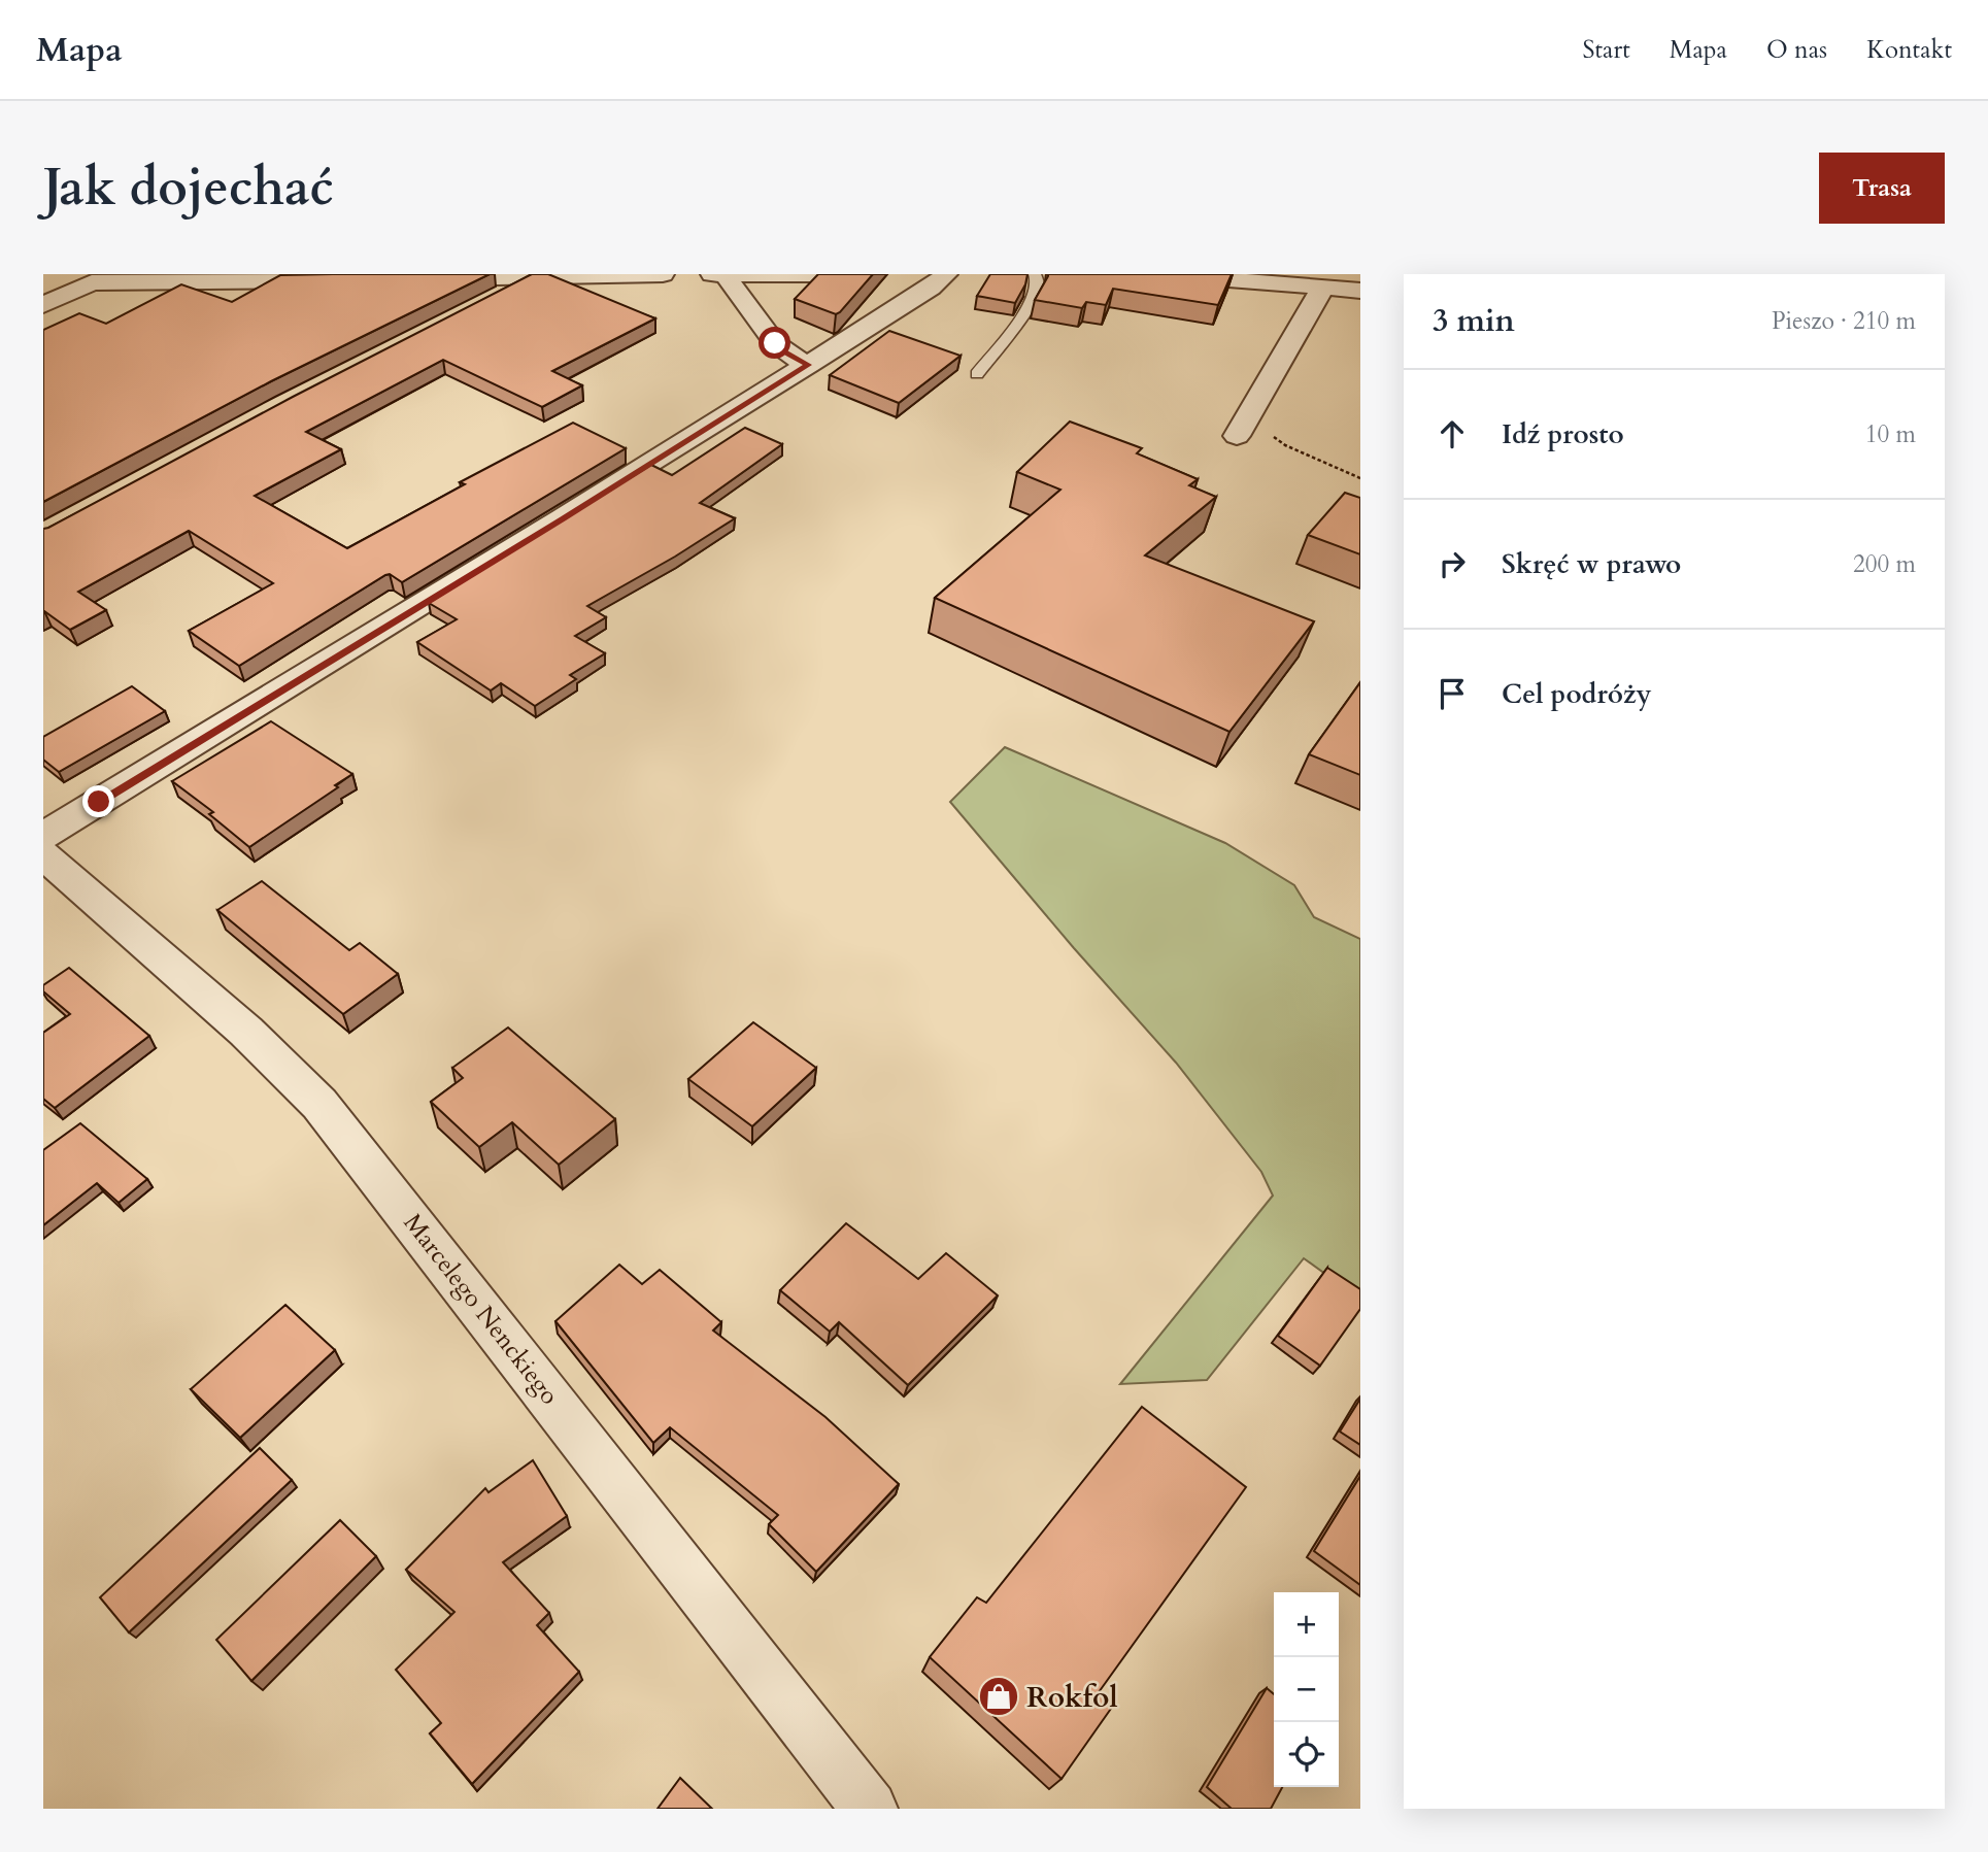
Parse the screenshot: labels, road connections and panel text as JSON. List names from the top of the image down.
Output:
{
  "streets": {
    "street": ["Marcelego Nenckiego"]
  },
  "places": {
    "shop": ["Rokfol"]
  },
  "page": {
    "header": "Mapa",
    "nav": [
      "Start",
      "Mapa",
      "O nas",
      "Kontakt"
    ],
    "buttons": "Trasa",
    "title": "Jak dojechać",
    "heading": ["3 min", "Pieszo · 210 m"],
    "list": [
      ["Idź prosto", "10 m"],
      ["Skręć w prawo", "200 m"],
      "Cel podróży"
    ],
    "map_buttons": ["+", "−"]
  }
}
